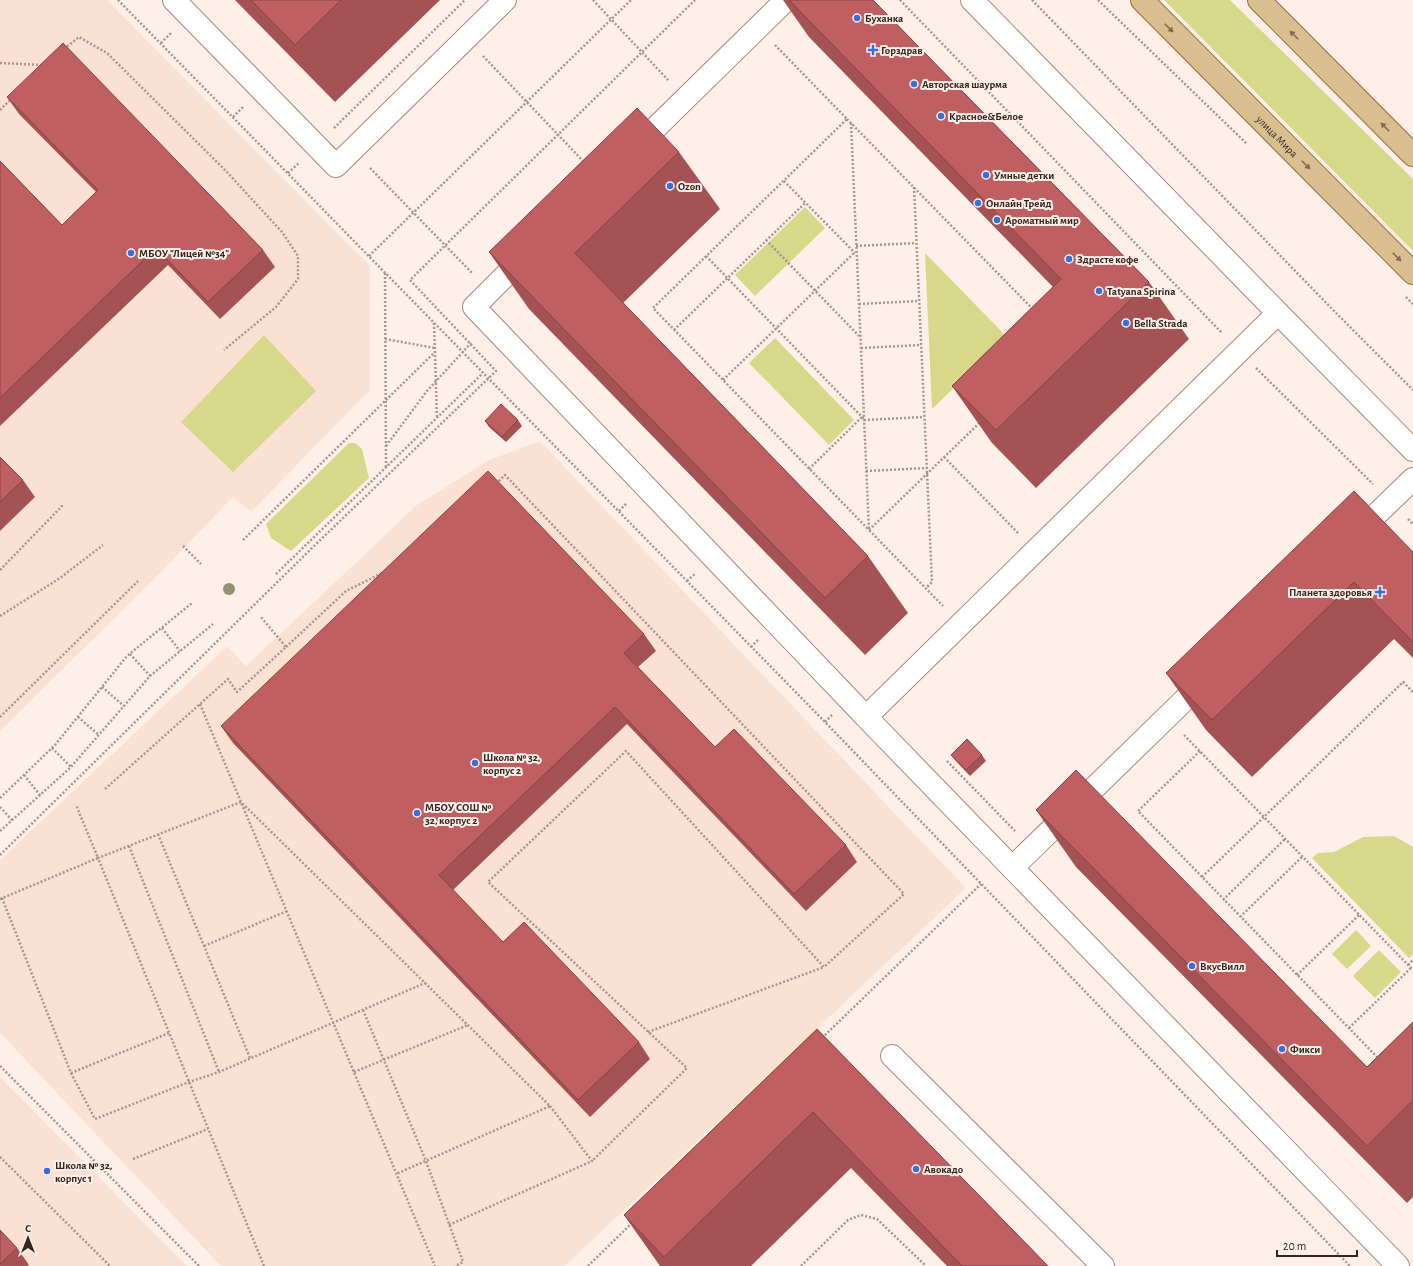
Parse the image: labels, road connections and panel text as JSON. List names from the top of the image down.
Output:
{
  "streets": {
    "main road": ["улица Мира"]
  },
  "places": {
    "other": [
      "Буханка",
      "Авторская шаурма",
      "Красное&Белое",
      "Умные детки",
      "Ozon",
      "Онлайн Трейд",
      "Ароматный мир",
      "МБОУ \"Лицей №34\"",
      "Здрасте кофе",
      "Tatyana Spirina",
      "Bella Strada",
      "Школа № 32, корпус 2",
      "МБОУ СОШ № 32, корпус 2",
      "ВкусВилл",
      "Фикси",
      "Авокадо",
      "Школа № 32, корпус 1"
    ],
    "health": ["Горздрав", "Планета здоровья"]
  },
  "scale_bar": "20 m",
  "north": "top"
}
